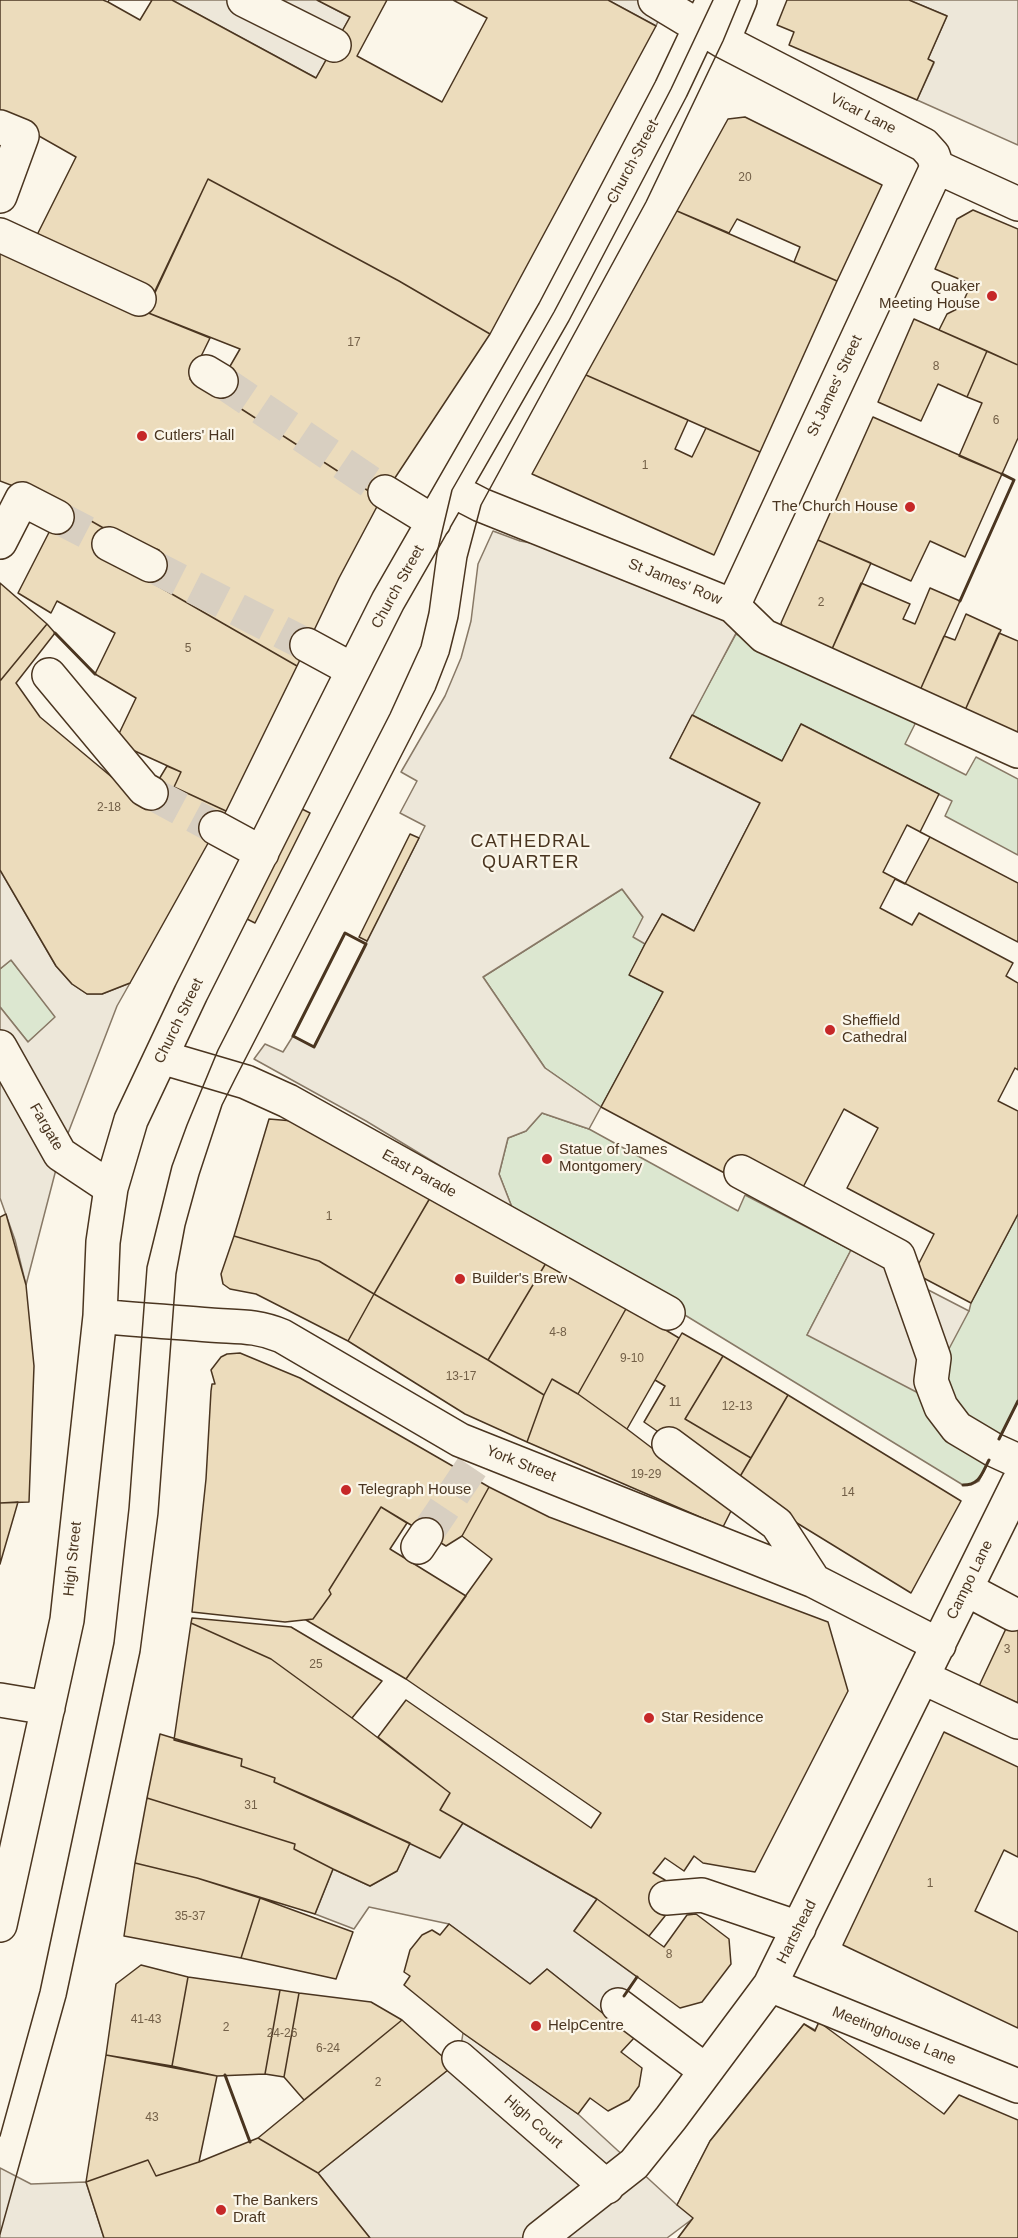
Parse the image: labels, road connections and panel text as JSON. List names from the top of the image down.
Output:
{
  "streets": {
    "street": [
      "Vicar Lane",
      "Church Street",
      "St James' Street",
      "St James' Row",
      "Fargate",
      "East Parade",
      "York Street",
      "High Street",
      "Campo Lane",
      "Hartshead",
      "Meetinghouse Lane",
      "High Court"
    ]
  },
  "crossings": [
    ["Vicar Lane", "Church Street"],
    ["Vicar Lane", "St James' Street"],
    ["Church Street", "St James' Row"],
    ["Church Street", "Fargate"],
    ["Church Street", "East Parade"],
    ["Church Street", "High Street"],
    ["St James' Street", "St James' Row"],
    ["Fargate", "High Street"],
    ["York Street", "High Street"],
    ["York Street", "Campo Lane"],
    ["Campo Lane", "Hartshead"],
    ["Hartshead", "Meetinghouse Lane"],
    ["Hartshead", "High Court"]
  ],
  "districts": ["CATHEDRAL QUARTER"],
  "places": [
    "Quaker Meeting House",
    "Cutlers' Hall",
    "The Church House",
    "Sheffield Cathedral",
    "Statue of James Montgomery",
    "Builder's Brew",
    "Telegraph House",
    "Star Residence",
    "HelpCentre",
    "The Bankers Draft"
  ],
  "house_numbers": [
    "20",
    "17",
    "8",
    "6",
    "1",
    "2",
    "5",
    "2-18",
    "1",
    "4-8",
    "9-10",
    "13-17",
    "11",
    "12-13",
    "19-29",
    "14",
    "3",
    "25",
    "31",
    "1",
    "35-37",
    "8",
    "41-43",
    "2",
    "24-26",
    "6-24",
    "2",
    "43"
  ]
}
